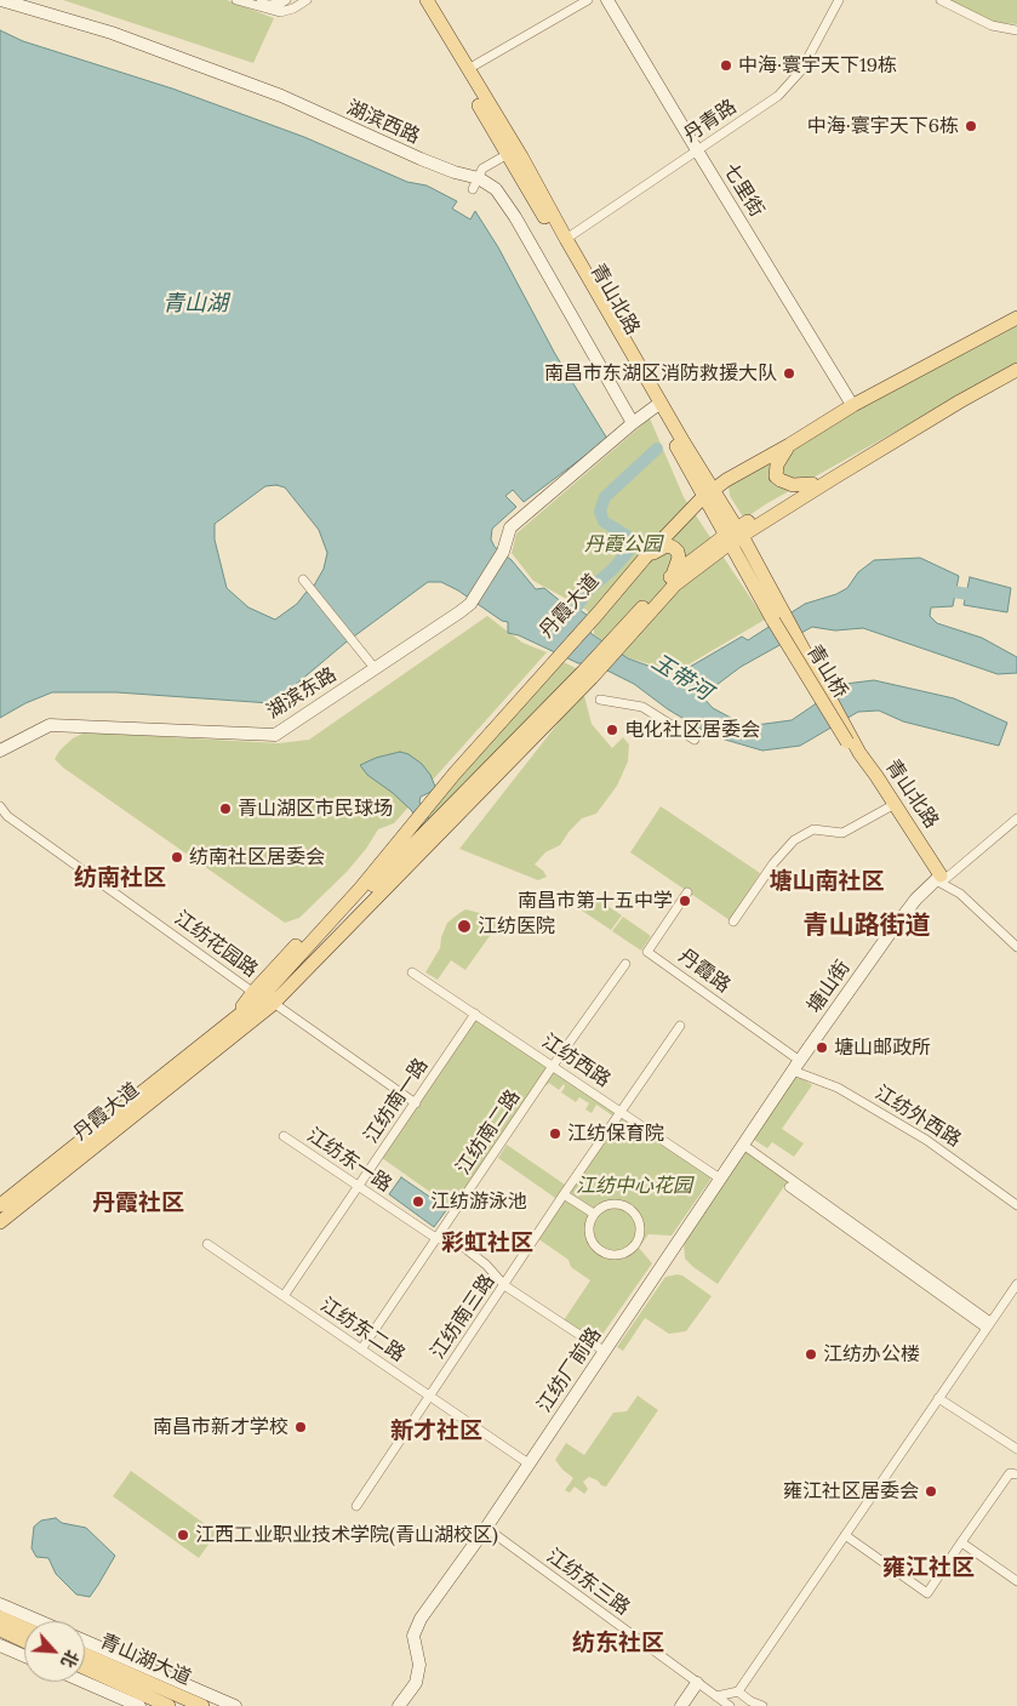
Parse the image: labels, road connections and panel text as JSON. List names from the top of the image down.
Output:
{
  "streets": {
    "main road": [
      "青山北路",
      "丹霞大道",
      "青山桥",
      "青山湖大道"
    ],
    "street": [
      "丹青路",
      "湖滨西路",
      "七里街",
      "湖滨东路",
      "江纺花园路",
      "丹霞路",
      "塘山街",
      "江纺西路",
      "江纺南一路",
      "江纺外西路",
      "江纺南二路",
      "江纺东一路",
      "江纺南三路",
      "江纺东二路",
      "江纺厂前路",
      "江纺东三路"
    ]
  },
  "crossings": [
    ["丹青路", "七里街"],
    ["丹青路", "青山北路"],
    ["湖滨西路", "湖滨东路"],
    ["七里街", "丹霞大道"],
    ["青山北路", "丹霞大道"],
    ["青山北路", "青山桥"],
    ["青山北路", "塘山街"],
    ["丹霞大道", "江纺花园路"],
    ["江纺花园路", "江纺南一路"],
    ["丹霞路", "塘山街"],
    ["丹霞路", "江纺外西路"],
    ["丹霞路", "江纺厂前路"],
    ["塘山街", "江纺外西路"],
    ["塘山街", "江纺厂前路"],
    ["江纺西路", "江纺南一路"],
    ["江纺西路", "江纺南二路"],
    ["江纺西路", "江纺南三路"],
    ["江纺西路", "江纺厂前路"],
    ["江纺南一路", "江纺东一路"],
    ["江纺南一路", "江纺东二路"],
    ["江纺外西路", "江纺厂前路"],
    ["江纺南二路", "江纺东一路"],
    ["江纺南二路", "江纺东二路"],
    ["江纺东一路", "江纺南三路"],
    ["江纺东一路", "江纺厂前路"],
    ["江纺南三路", "江纺东二路"],
    ["江纺东二路", "江纺厂前路"],
    ["江纺厂前路", "江纺东三路"]
  ],
  "districts": [
    "纺南社区",
    "塘山南社区",
    "青山路街道",
    "丹霞社区",
    "彩虹社区",
    "新才社区",
    "雍江社区",
    "纺东社区"
  ],
  "water": ["青山湖", "玉带河"],
  "parks": ["丹霞公园", "江纺中心花园"],
  "places": [
    "中海·寰宇天下19栋",
    "中海·寰宇天下6栋",
    "南昌市东湖区消防救援大队",
    "电化社区居委会",
    "青山湖区市民球场",
    "纺南社区居委会",
    "南昌市第十五中学",
    "江纺医院",
    "塘山邮政所",
    "江纺保育院",
    "江纺游泳池",
    "江纺办公楼",
    "南昌市新才学校",
    "雍江社区居委会",
    "江西工业职业技术学院(青山湖校区)"
  ],
  "north": "bottom right"
}
